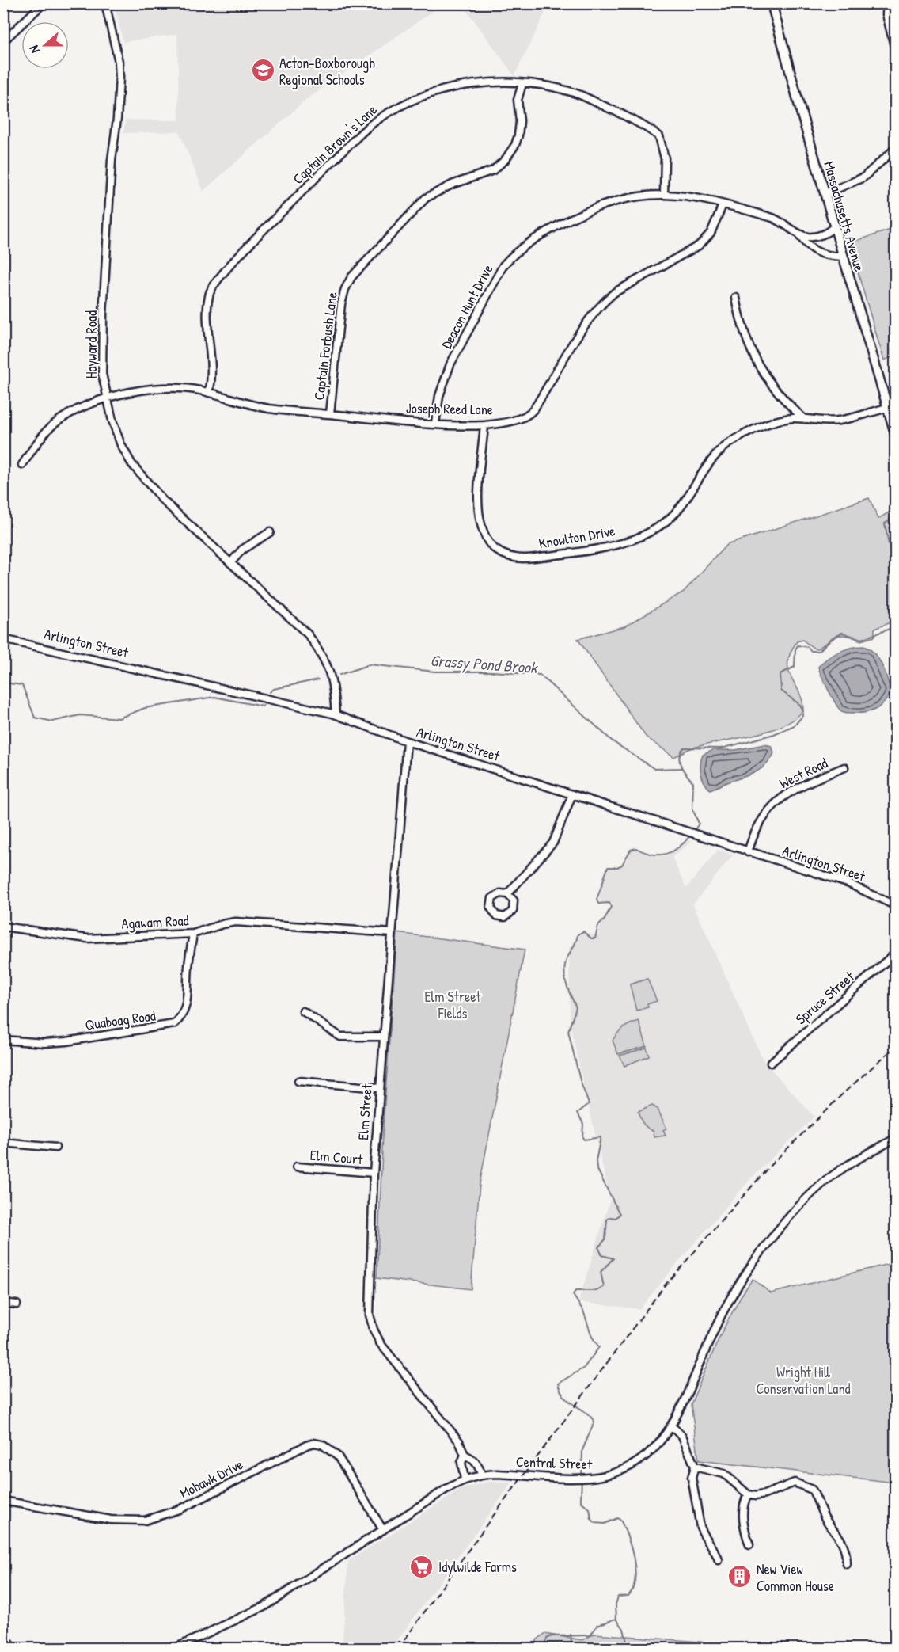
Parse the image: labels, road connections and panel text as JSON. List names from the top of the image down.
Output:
{
  "streets": {
    "main road": ["Massachusetts Avenue"],
    "street": [
      "Captain Brown's Lane",
      "Deacon Hunt Drive",
      "Hayward Road",
      "Captain Forbush Lane",
      "Joseph Reed Lane",
      "Knowlton Drive",
      "Arlington Street",
      "West Road",
      "Agawam Road",
      "Spruce Street",
      "Quaboag Road",
      "Elm Street",
      "Elm Court",
      "Central Street",
      "Mohawk Drive"
    ]
  },
  "crossings": [
    ["Captain Brown's Lane", "Deacon Hunt Drive"],
    ["Captain Brown's Lane", "Captain Forbush Lane"],
    ["Captain Brown's Lane", "Joseph Reed Lane"],
    ["Massachusetts Avenue", "Deacon Hunt Drive"],
    ["Massachusetts Avenue", "Knowlton Drive"],
    ["Deacon Hunt Drive", "Joseph Reed Lane"],
    ["Hayward Road", "Joseph Reed Lane"],
    ["Hayward Road", "Arlington Street"],
    ["Captain Forbush Lane", "Joseph Reed Lane"],
    ["Joseph Reed Lane", "Knowlton Drive"],
    ["Arlington Street", "West Road"],
    ["Arlington Street", "Elm Street"],
    ["Agawam Road", "Quaboag Road"],
    ["Agawam Road", "Elm Street"],
    ["Elm Street", "Elm Court"],
    ["Elm Street", "Central Street"],
    ["Central Street", "Mohawk Drive"]
  ],
  "water": ["Grassy Pond Brook"],
  "parks": ["Elm Street Fields", "Wright Hill Conservation Land"],
  "places": {
    "school or university": ["Acton-Boxborough Regional Schools"],
    "supermarket": ["Idylwilde Farms"],
    "building": ["New View Common House"]
  },
  "north": "left"
}
